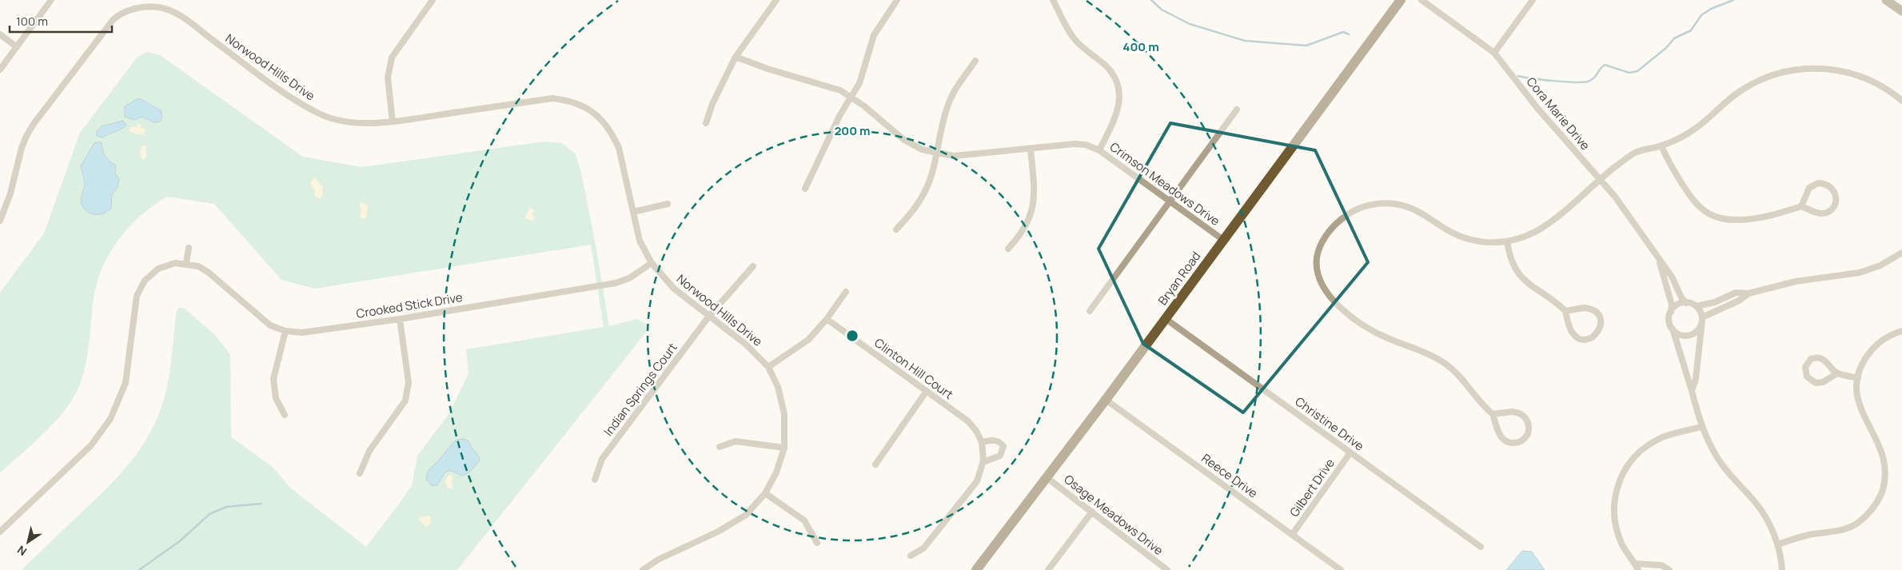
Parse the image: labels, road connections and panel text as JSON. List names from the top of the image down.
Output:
{
  "streets": {
    "main road": ["Bryan Road"],
    "street": [
      "Norwood Hills Drive",
      "Cora Marie Drive",
      "Crimson Meadows Drive",
      "Crooked Stick Drive",
      "Clinton Hill Court",
      "Indian Springs Court",
      "Christine Drive",
      "Reece Drive",
      "Gilbert Drive",
      "Osage Meadows Drive"
    ]
  },
  "crossings": [
    ["Norwood Hills Drive", "Crooked Stick Drive"],
    ["Norwood Hills Drive", "Indian Springs Court"],
    ["Crimson Meadows Drive", "Bryan Road"],
    ["Bryan Road", "Christine Drive"],
    ["Bryan Road", "Reece Drive"],
    ["Bryan Road", "Osage Meadows Drive"],
    ["Christine Drive", "Gilbert Drive"],
    ["Reece Drive", "Gilbert Drive"]
  ],
  "scale_bar": "100 m",
  "north": "bottom left",
  "rings": ["400 m", "200 m"]
}
